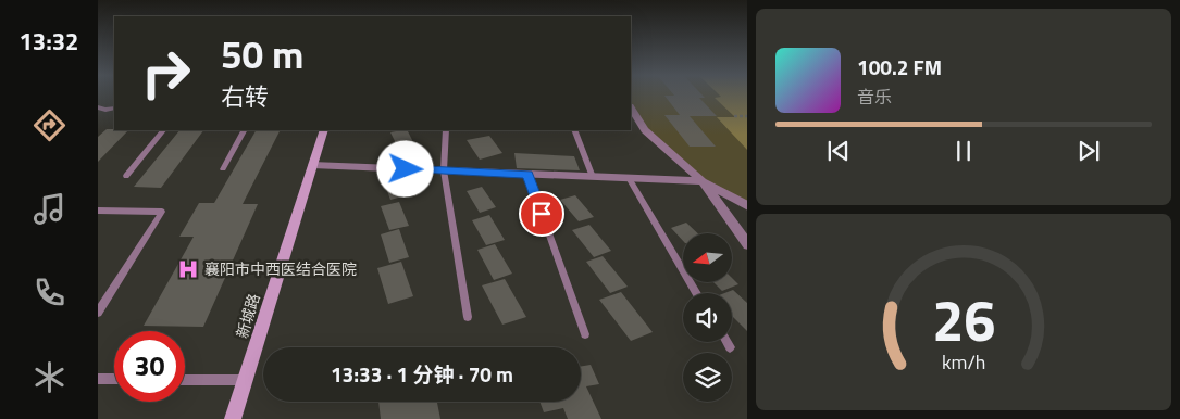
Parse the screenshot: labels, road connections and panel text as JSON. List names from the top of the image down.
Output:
{
  "streets": {
    "street": ["新城路"]
  },
  "places": {
    "hospital": ["襄阳市中西医结合医院"]
  },
  "north": "left",
  "page": {
    "tabs": "13:32",
    "turn": ["50 m", "右转"],
    "song": ["100.2 FM", "音乐"],
    "limit": "30",
    "trip": "13:33 · 1 分钟 · 70 m",
    "gauge": ["26", "km/h"]
  }
}
